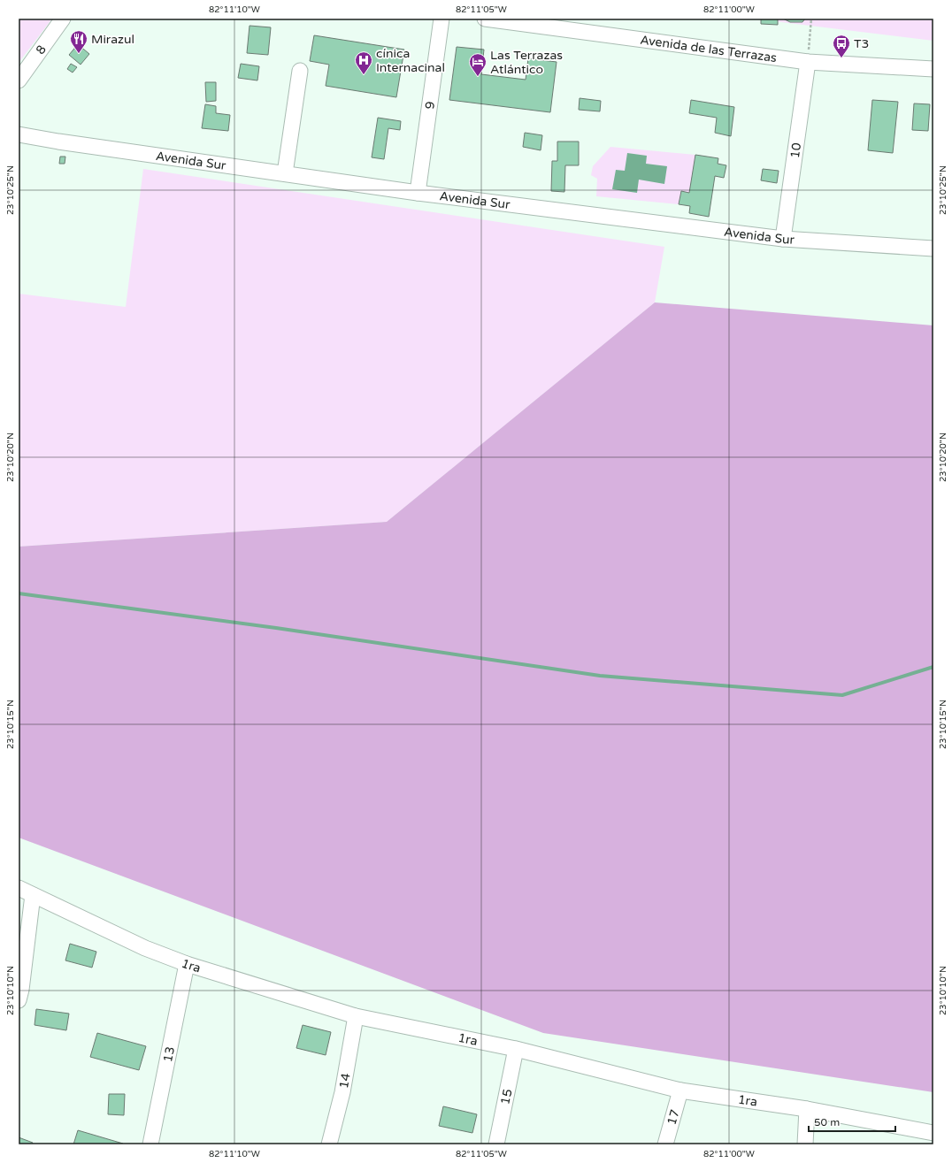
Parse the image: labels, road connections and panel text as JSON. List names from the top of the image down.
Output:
{
  "streets": {
    "street": [
      "Avenida de las Terrazas",
      "8",
      "9",
      "10",
      "Avenida Sur",
      "1ra",
      "13",
      "14",
      "15",
      "17"
    ]
  },
  "crossings": [
    ["Avenida de las Terrazas", "10"],
    ["9", "Avenida Sur"],
    ["10", "Avenida Sur"],
    ["1ra", "13"],
    ["1ra", "14"],
    ["1ra", "15"],
    ["1ra", "17"]
  ],
  "places": {
    "restaurant": ["Mirazul"],
    "bus stop": ["T3"],
    "hospital": ["cínica Internacinal"],
    "hotel": ["Las Terrazas Atlántico"]
  },
  "scale_bar": "50 m",
  "coordinates": [
    "82°11'10\"W",
    "82°11'05\"W",
    "82°11'00\"W",
    "23°10'25\"N",
    "23°10'20\"N",
    "23°10'15\"N",
    "23°10'10\"N"
  ]
}
